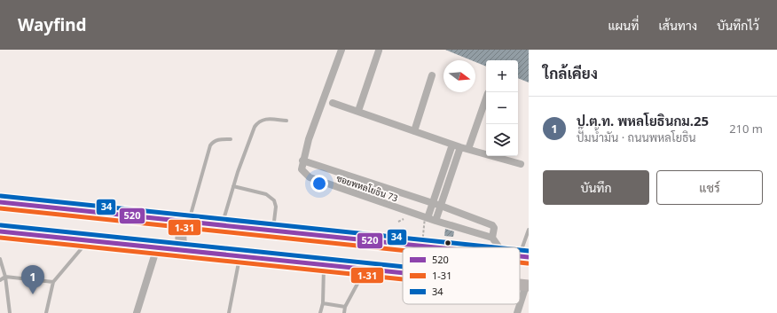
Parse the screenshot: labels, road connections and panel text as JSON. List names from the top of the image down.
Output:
{
  "streets": {
    "street": ["ซอยพหลโยธิน 73"]
  },
  "lines": ["transit line 34", "transit line 520", "transit line 1-31"],
  "legend": ["520", "1-31", "34"],
  "north": "right",
  "page": {
    "header": "Wayfind",
    "nav": ["แผนที่", "เส้นทาง", "บันทึกไว้"],
    "heading": "ใกล้เคียง",
    "map_buttons": ["+", "−"],
    "list": [
      {
        "mark": "1",
        "name": "ป.ต.ท. พหลโยธินกม.25",
        "note": "ปั๊มน้ำมัน · ถนนพหลโยธิน",
        "value": "210 m"
      }
    ],
    "buttons": ["บันทึก", "แชร์"],
    "pins": "1"
  }
}
